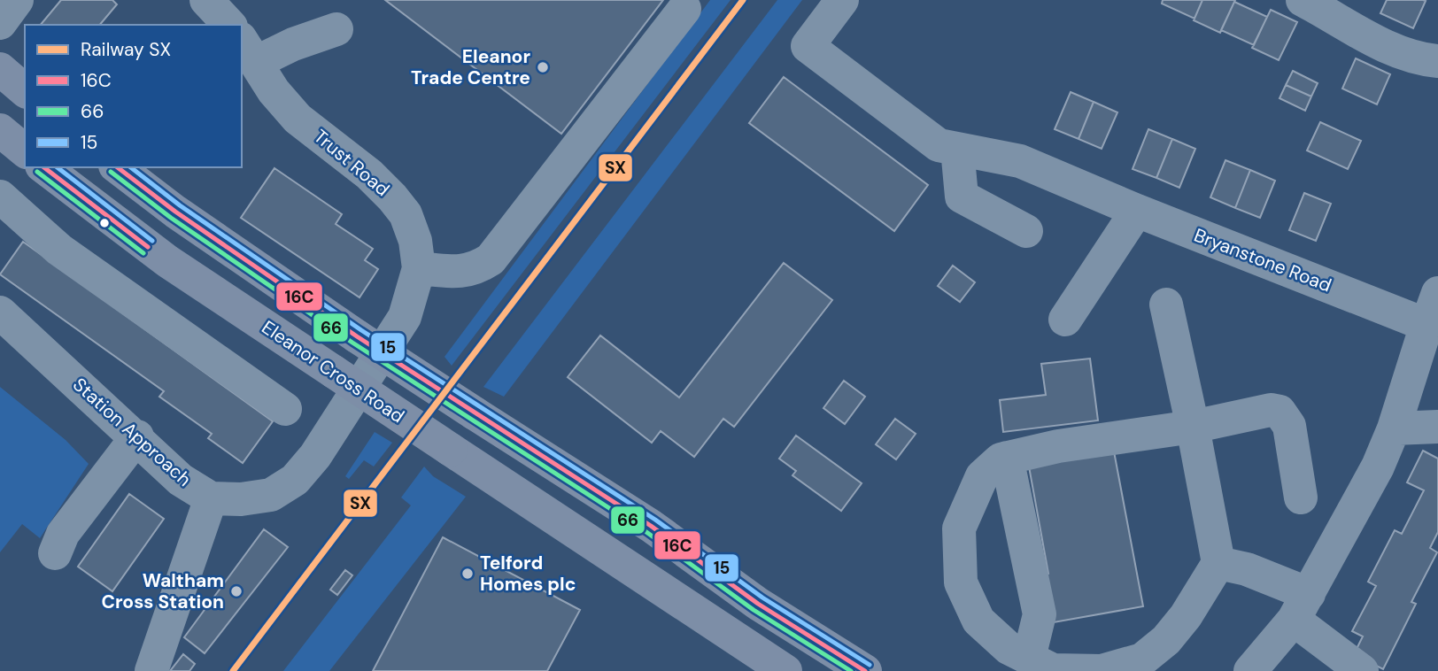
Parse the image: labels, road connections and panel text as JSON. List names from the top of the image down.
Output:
{
  "streets": {
    "main road": ["Eleanor Cross Road"],
    "street": ["Trust Road", "Bryanstone Road", "Station Approach"]
  },
  "crossings": [
    ["Trust Road", "Station Approach"]
  ],
  "places": ["Eleanor Trade Centre", "Telford Homes plc", "Waltham Cross Station"],
  "lines": [
    "rail line SX",
    "transit line 16C",
    "transit line 15",
    "transit line 66"
  ],
  "legend": [
    "Railway SX",
    "16C",
    "66",
    "15"
  ]
}
